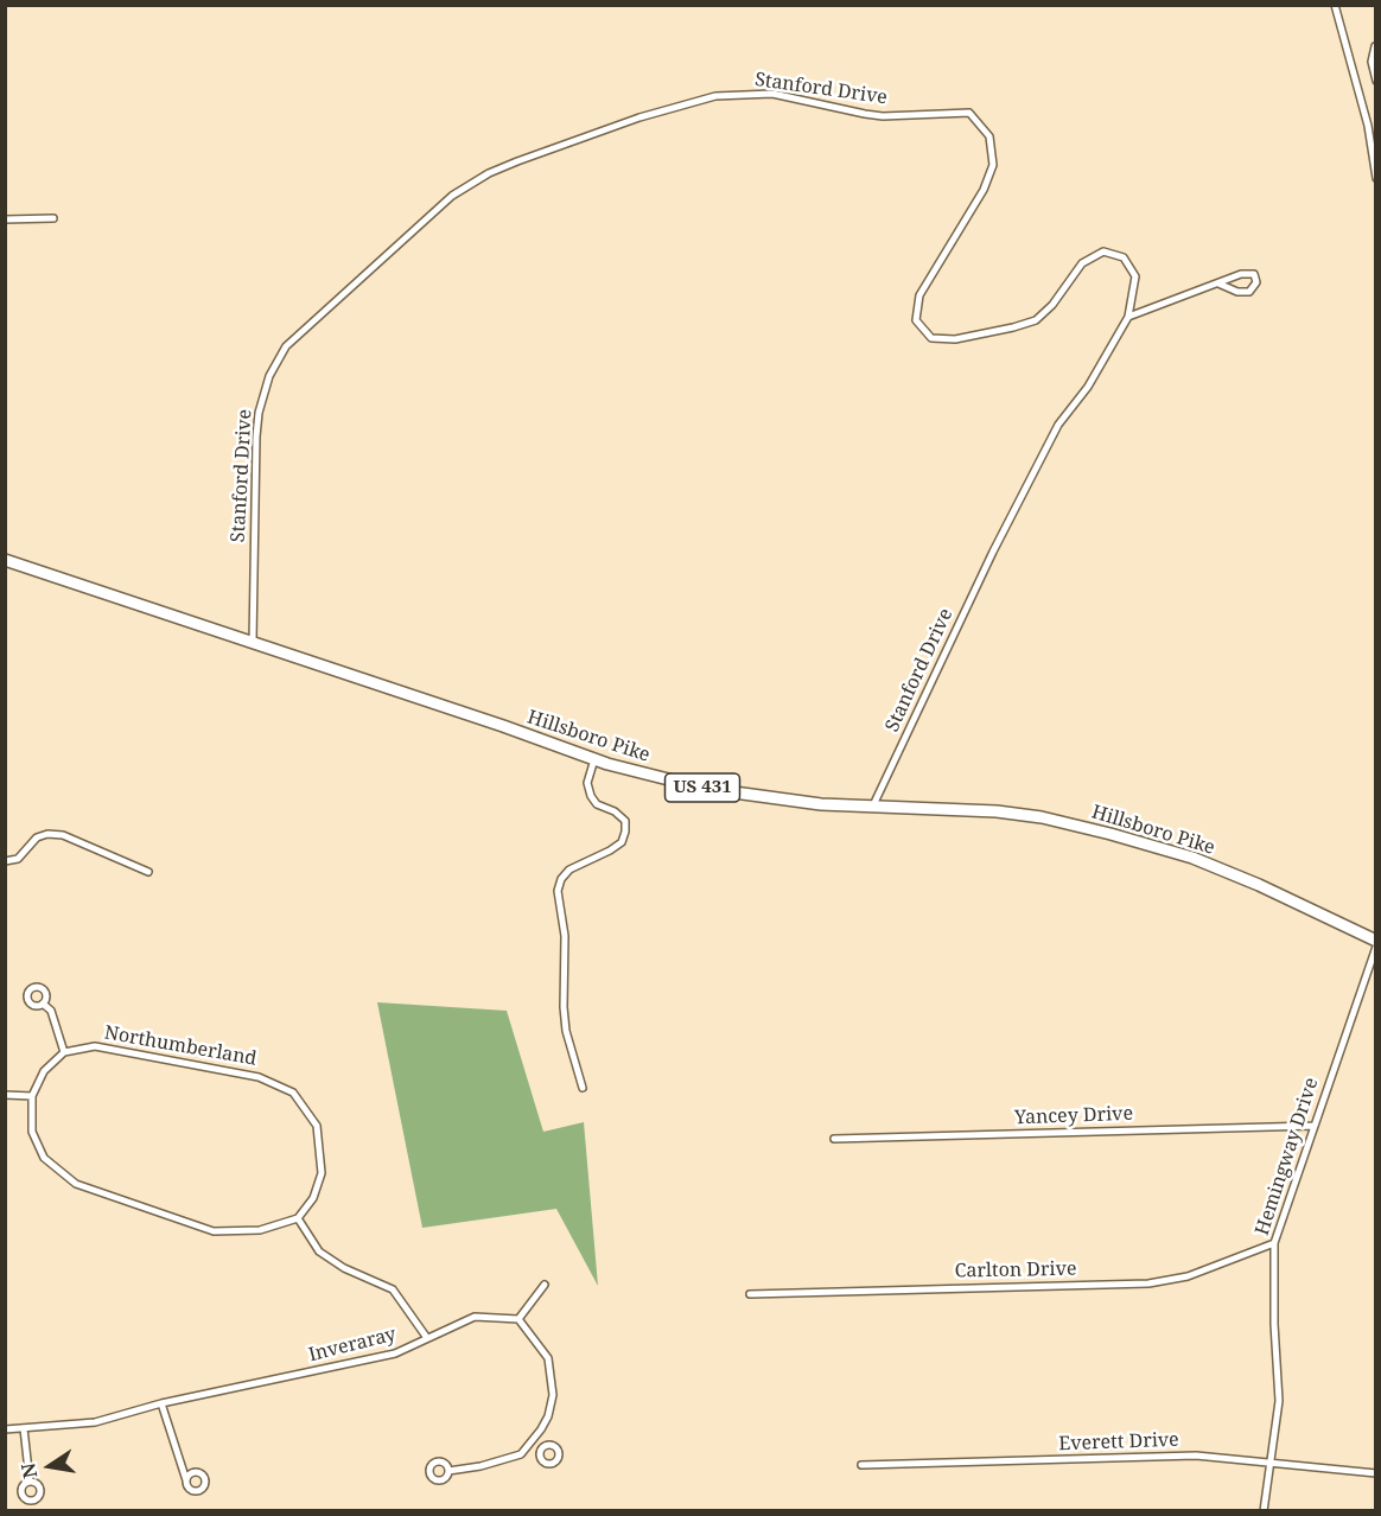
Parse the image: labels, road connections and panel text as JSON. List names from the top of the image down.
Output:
{
  "streets": {
    "main road": ["Hillsboro Pike", "US 431"],
    "street": [
      "Stanford Drive",
      "Northumberland",
      "Yancey Drive",
      "Hemingway Drive",
      "Carlton Drive",
      "Inveraray",
      "Everett Drive"
    ]
  },
  "crossings": [
    ["Stanford Drive", "Hillsboro Pike"],
    ["Yancey Drive", "Hemingway Drive"],
    ["Hemingway Drive", "Carlton Drive"],
    ["Hemingway Drive", "Everett Drive"]
  ],
  "north": "left"
}
